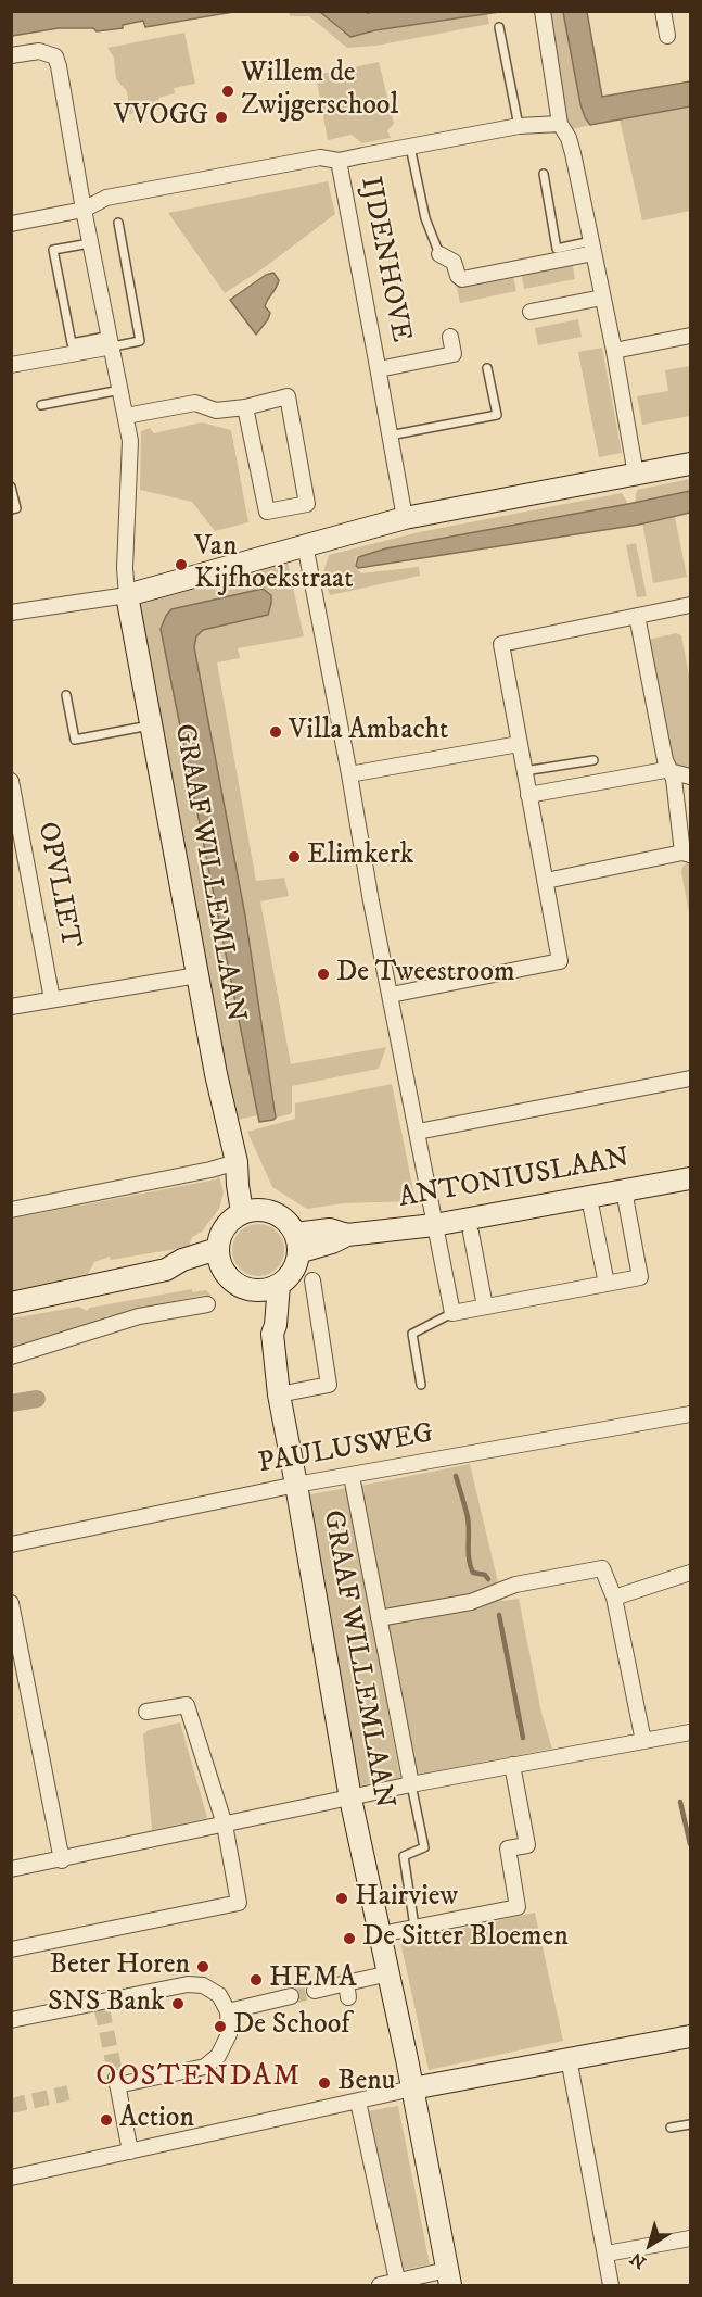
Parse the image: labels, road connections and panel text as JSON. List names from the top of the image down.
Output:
{
  "streets": {
    "street": [
      "IJDENHOVE",
      "GRAAF WILLEMLAAN",
      "OPVLIET",
      "ANTONIUSLAAN",
      "PAULUSWEG"
    ]
  },
  "crossings": [
    ["GRAAF WILLEMLAAN", "ANTONIUSLAAN"],
    ["GRAAF WILLEMLAAN", "PAULUSWEG"]
  ],
  "districts": ["OOSTENDAM"],
  "places": [
    "Willem de Zwijgerschool",
    "VVOGG",
    "Van Kijfhoekstraat",
    "Villa Ambacht",
    "Elimkerk",
    "De Tweestroom",
    "Hairview",
    "De Sitter Bloemen",
    "Beter Horen",
    "HEMA",
    "SNS Bank",
    "De Schoof",
    "Benu",
    "Action"
  ],
  "north": "bottom left"
}
